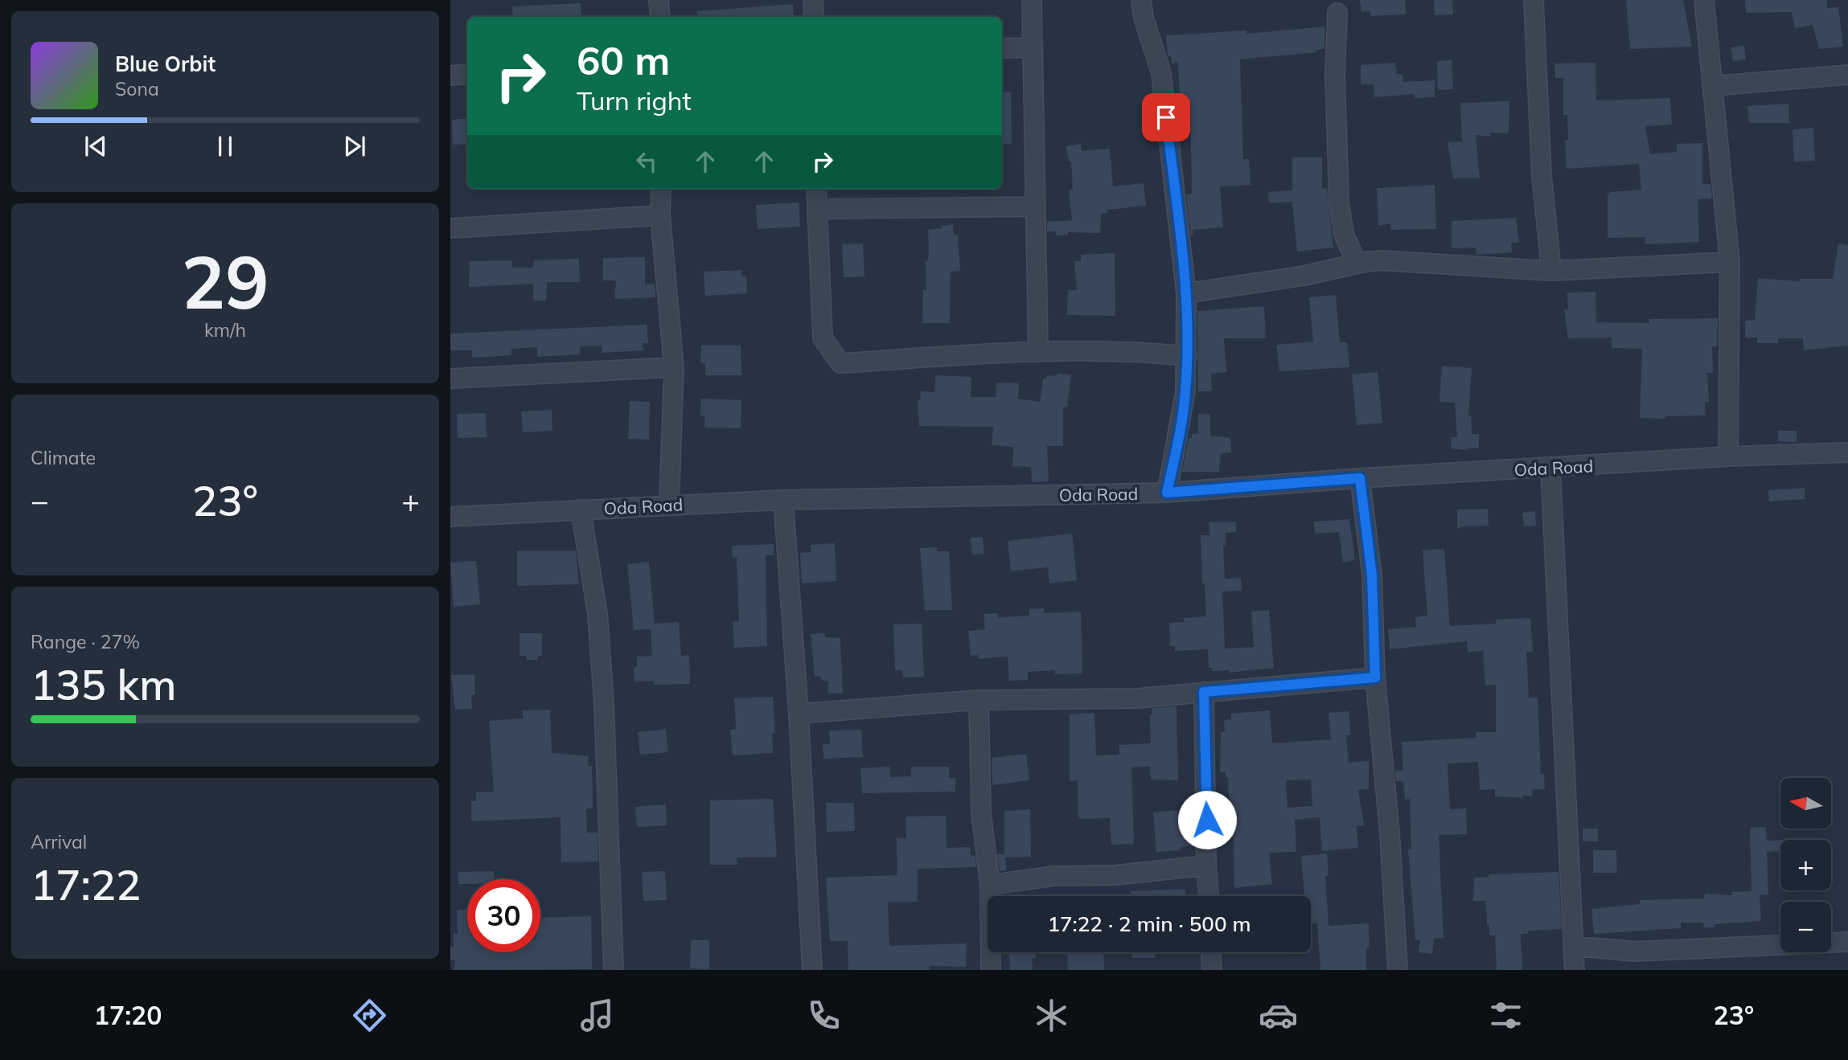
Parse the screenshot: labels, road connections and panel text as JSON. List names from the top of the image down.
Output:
{
  "streets": {
    "street": ["Oda Road"]
  },
  "north": "left",
  "page": {
    "turn": ["60 m", "Turn right"],
    "song": ["Blue Orbit", "Sona"],
    "tile": [
      ["29", "km/h"],
      "Climate",
      ["Range · 27%", "135 km"],
      ["Arrival", "17:22"]
    ],
    "heat": ["−", "23°", "+"],
    "map_buttons": ["+", "−"],
    "limit": "30",
    "trip": "17:22 · 2 min · 500 m",
    "tabs": ["17:20", "23°"]
  }
}
